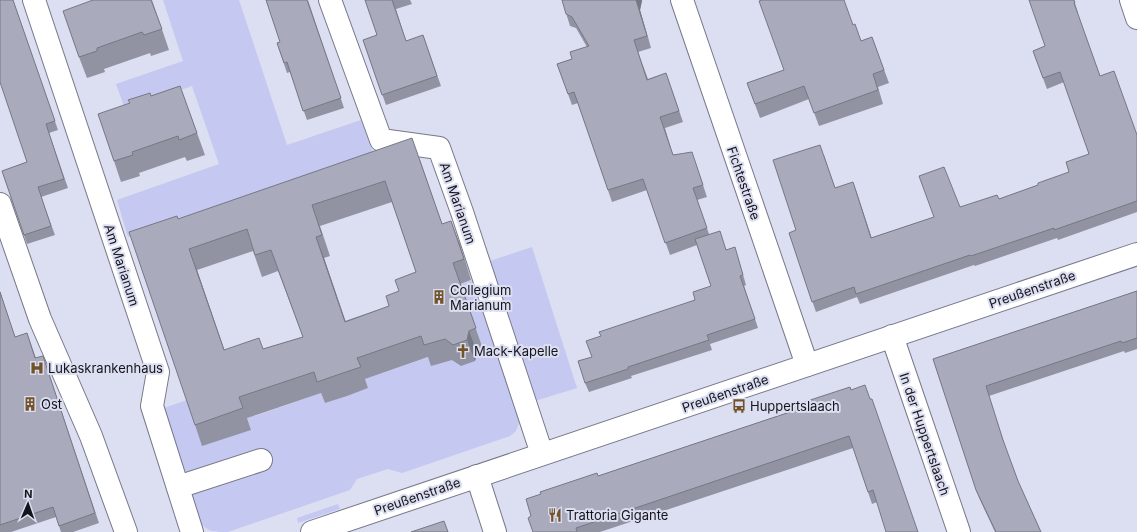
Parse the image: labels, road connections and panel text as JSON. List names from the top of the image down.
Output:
{
  "streets": {
    "street": [
      "Fichtestraße",
      "Am Marianum",
      "Preußenstraße",
      "In der Huppertslaach"
    ]
  },
  "crossings": [
    ["Fichtestraße", "Preußenstraße"],
    ["Am Marianum", "Preußenstraße"],
    ["Preußenstraße", "In der Huppertslaach"]
  ],
  "places": {
    "building": ["Collegium Marianum", "Ost"],
    "church": ["Mack-Kapelle"],
    "hospital": ["Lukaskrankenhaus"],
    "bus stop": ["Huppertslaach"],
    "restaurant": ["Trattoria Gigante"]
  },
  "north": "top"
}
